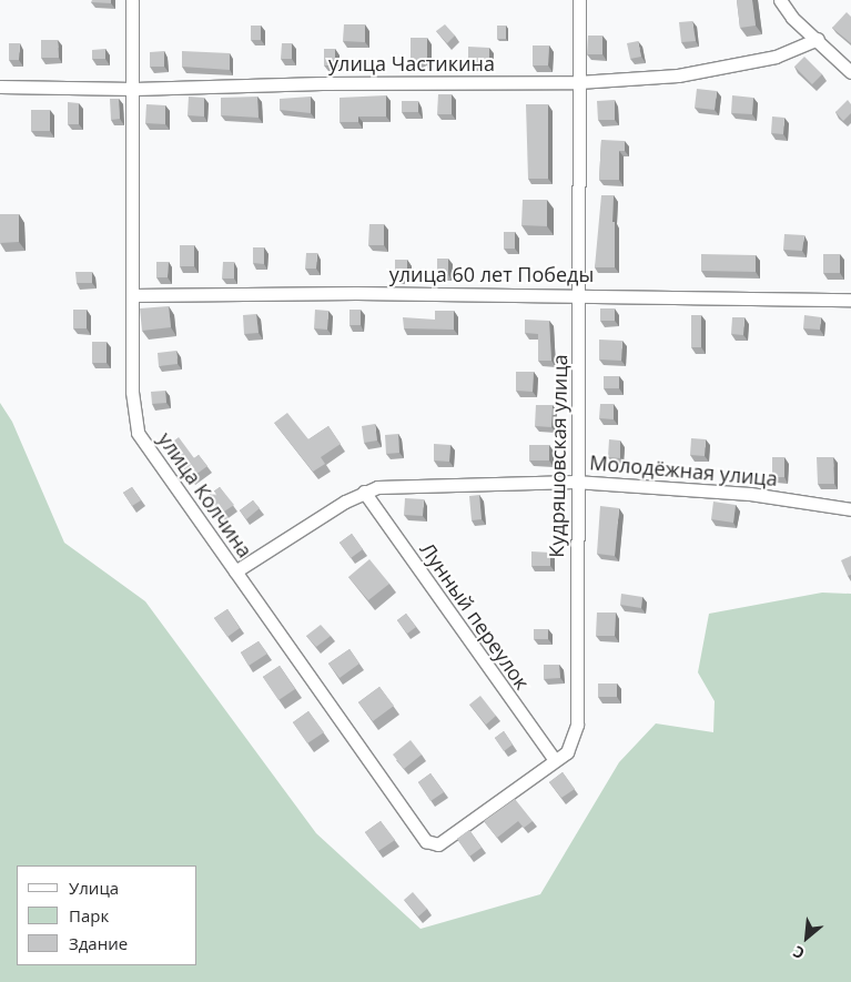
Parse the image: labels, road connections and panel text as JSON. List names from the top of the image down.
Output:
{
  "streets": {
    "street": [
      "улица Частикина",
      "улица 60 лет Победы",
      "Кудряшовская улица",
      "Молодёжная улица",
      "улица Колчина",
      "Лунный переулок"
    ]
  },
  "crossings": [
    ["улица Частикина", "Кудряшовская улица"],
    ["улица Частикина", "улица Колчина"],
    ["улица 60 лет Победы", "Кудряшовская улица"],
    ["улица 60 лет Победы", "улица Колчина"],
    ["Кудряшовская улица", "Молодёжная улица"],
    ["Кудряшовская улица", "улица Колчина"],
    ["Кудряшовская улица", "Лунный переулок"],
    ["Молодёжная улица", "улица Колчина"],
    ["Молодёжная улица", "Лунный переулок"]
  ],
  "legend": ["Улица", "Парк", "Здание"],
  "north": "bottom left"
}
